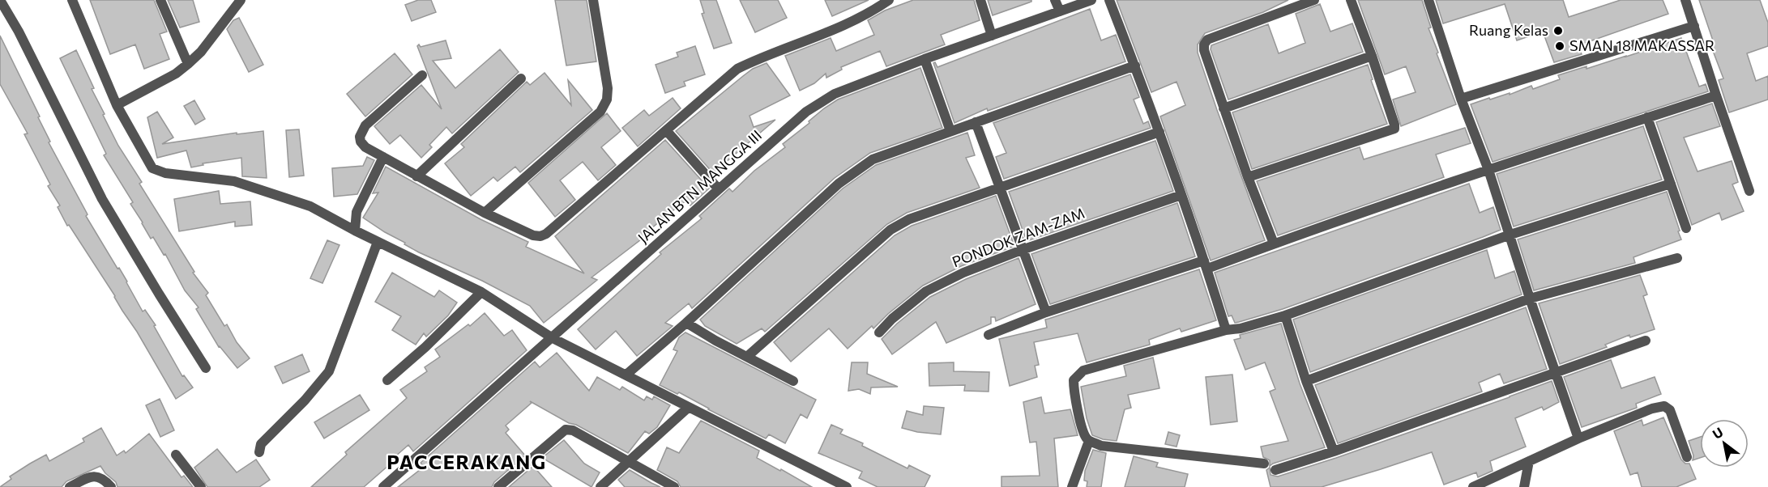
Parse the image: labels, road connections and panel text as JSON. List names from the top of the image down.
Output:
{
  "streets": {
    "street": ["JALAN BTN MANGGA III", "PONDOK ZAM-ZAM"]
  },
  "districts": ["PACCERAKANG"],
  "places": ["Ruang Kelas", "SMAN 18 MAKASSAR"],
  "north": "top left"
}
